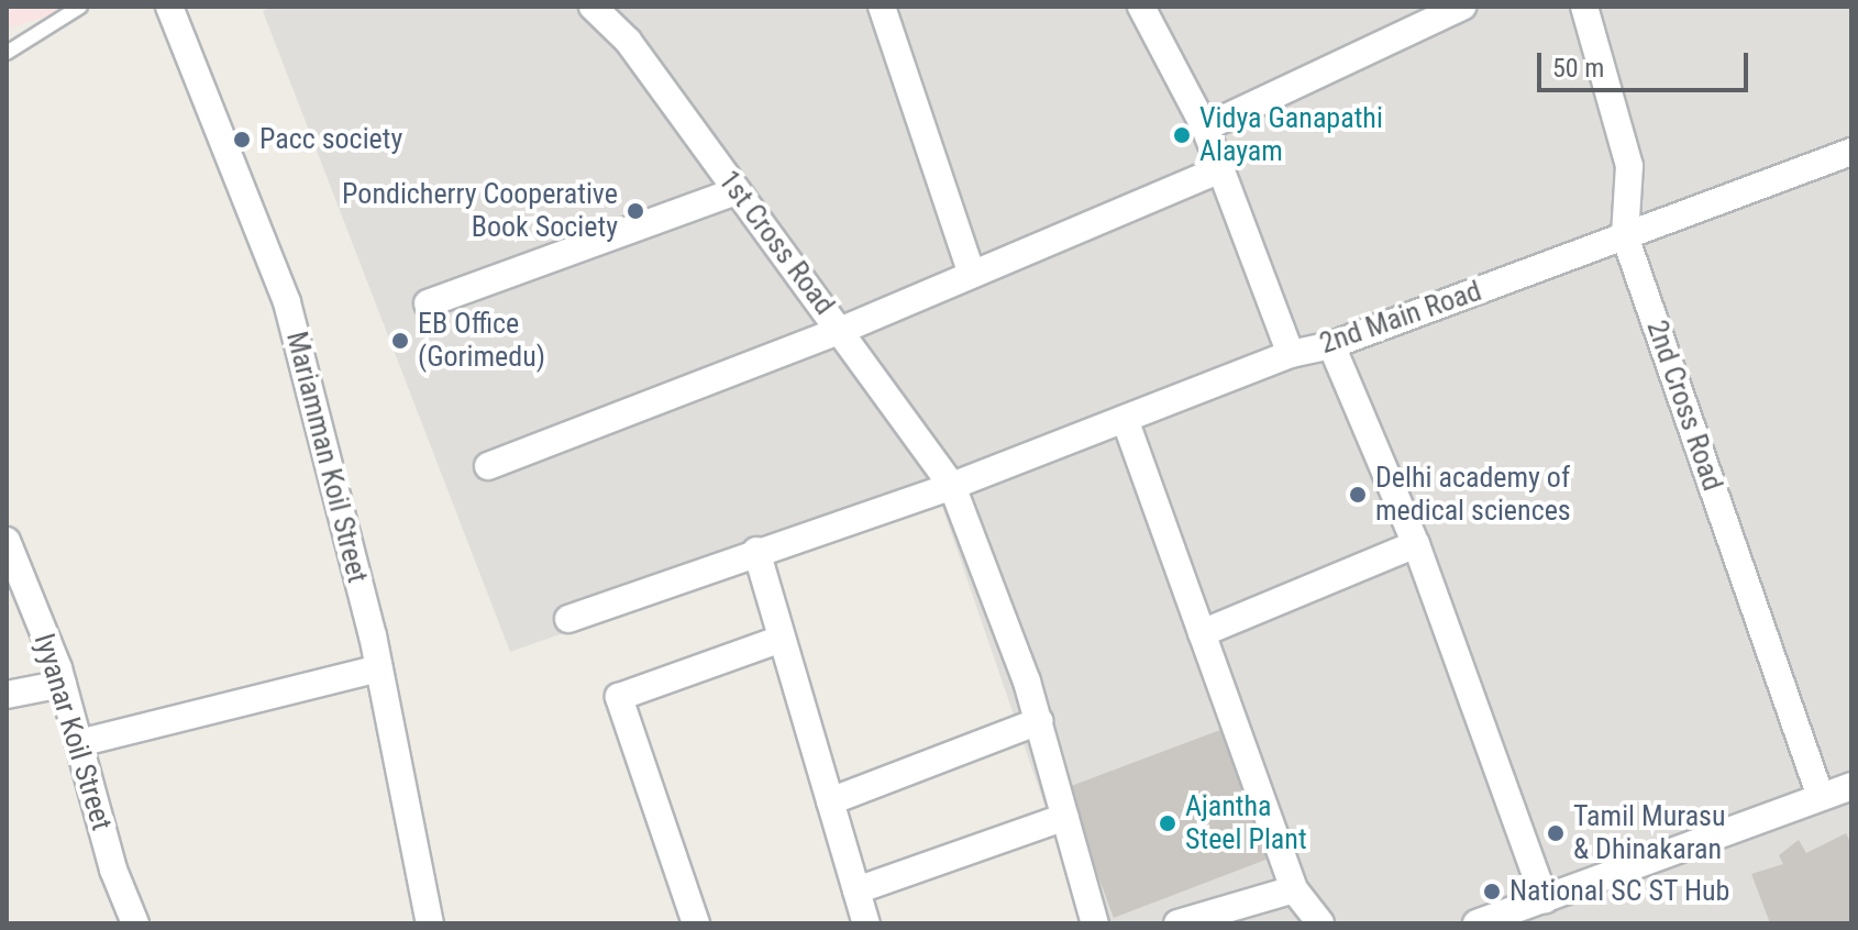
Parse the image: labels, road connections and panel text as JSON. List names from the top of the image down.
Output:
{
  "streets": {
    "street": [
      "1st Cross Road",
      "2nd Main Road",
      "2nd Cross Road",
      "Mariamman Koil Street",
      "Iyyanar Koil Street"
    ]
  },
  "crossings": [
    ["1st Cross Road", "2nd Main Road"],
    ["2nd Main Road", "2nd Cross Road"]
  ],
  "places": [
    "Vidya Ganapathi Alayam",
    "Pacc society",
    "Pondicherry Cooperative Book Society",
    "EB Office (Gorimedu)",
    "Delhi academy of medical sciences",
    "Ajantha Steel Plant",
    "Tamil Murasu & Dhinakaran",
    "National SC ST Hub"
  ],
  "scale_bar": "50 m"
}
